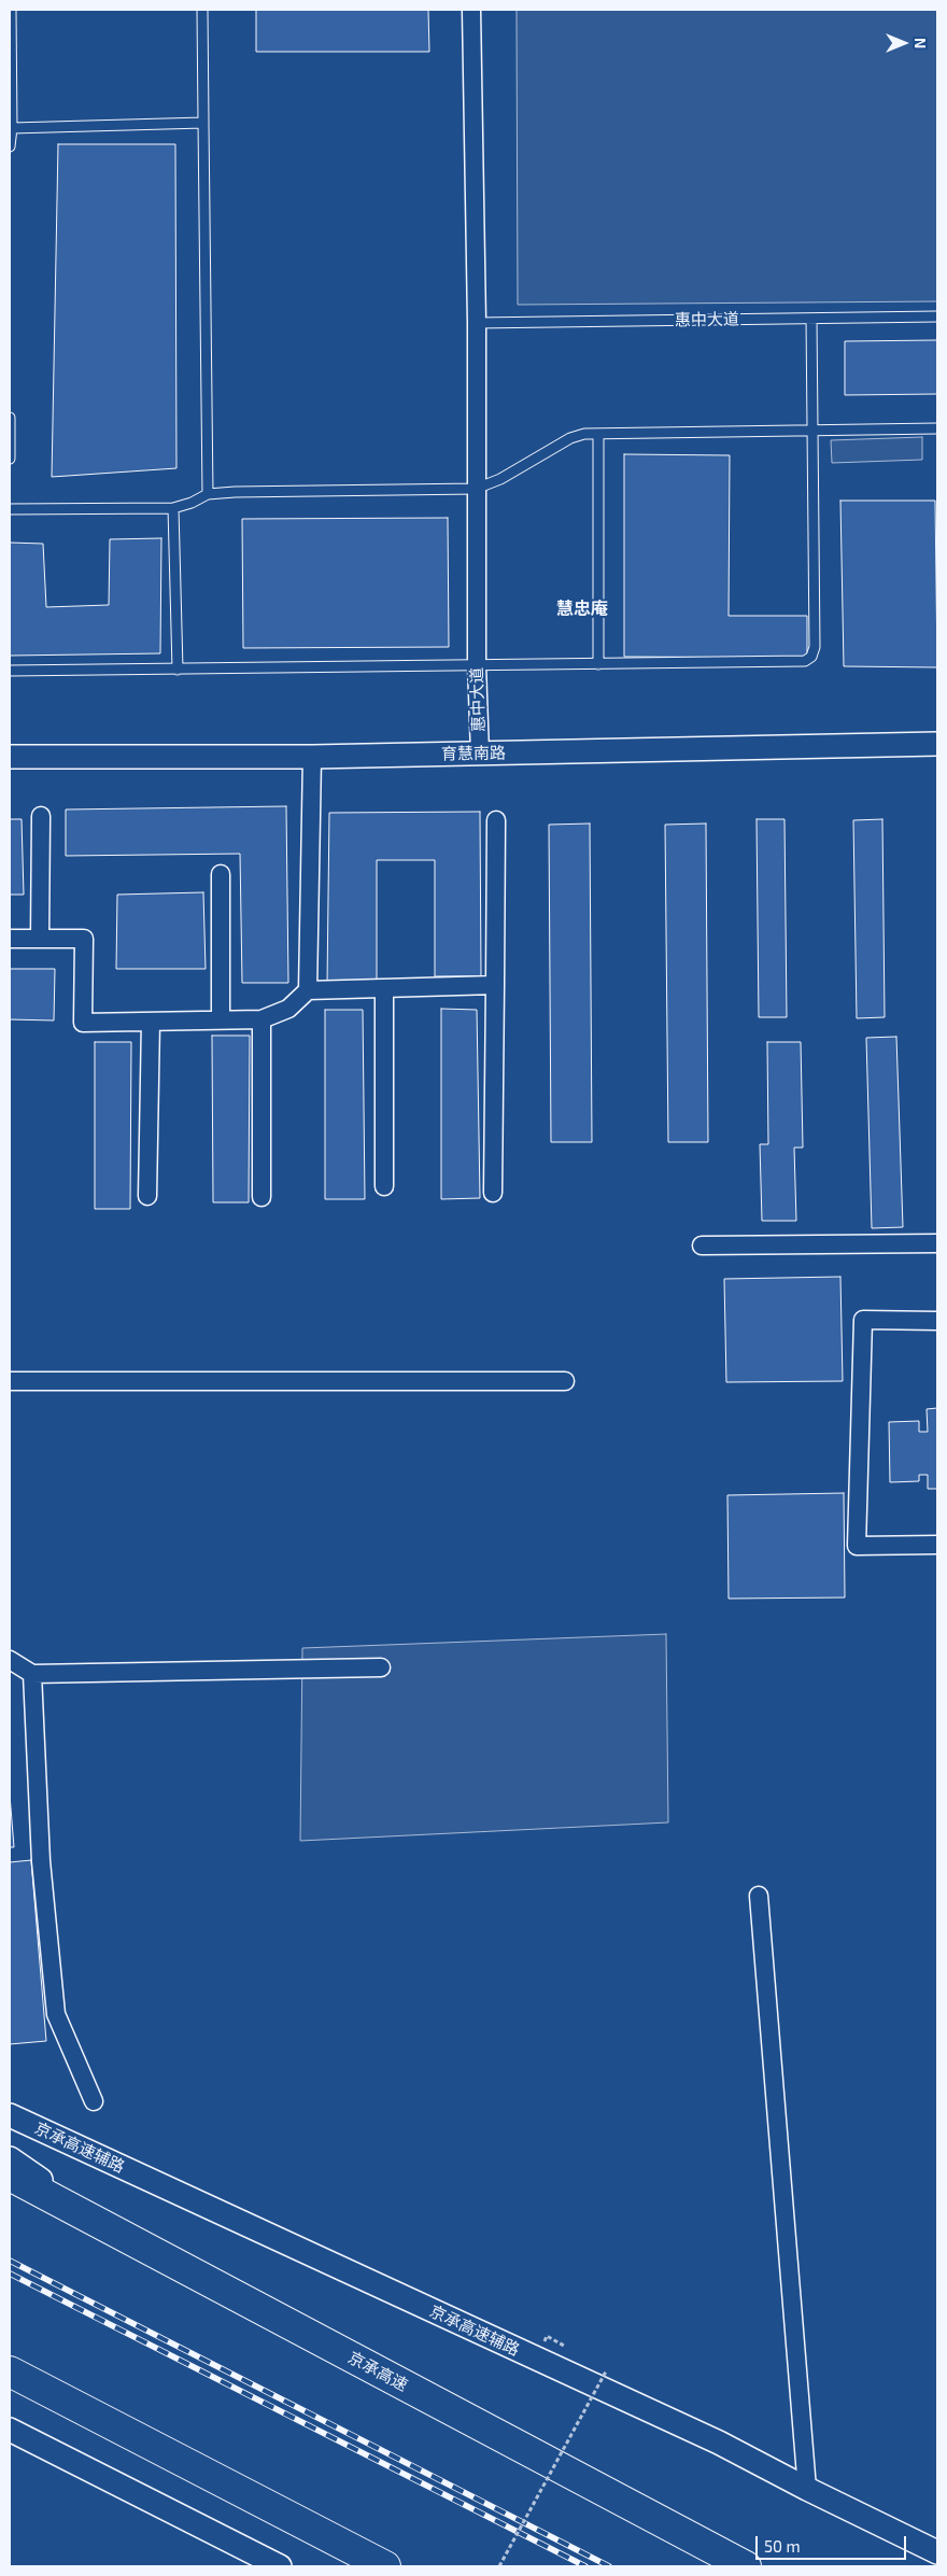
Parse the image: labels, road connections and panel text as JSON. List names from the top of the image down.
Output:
{
  "streets": {
    "highway": ["京承高速"],
    "street": ["惠中大道", "育慧南路", "京承高速辅路"]
  },
  "crossings": [
    ["惠中大道", "育慧南路"]
  ],
  "districts": ["慧忠庵"],
  "scale_bar": "50 m",
  "north": "right"
}
